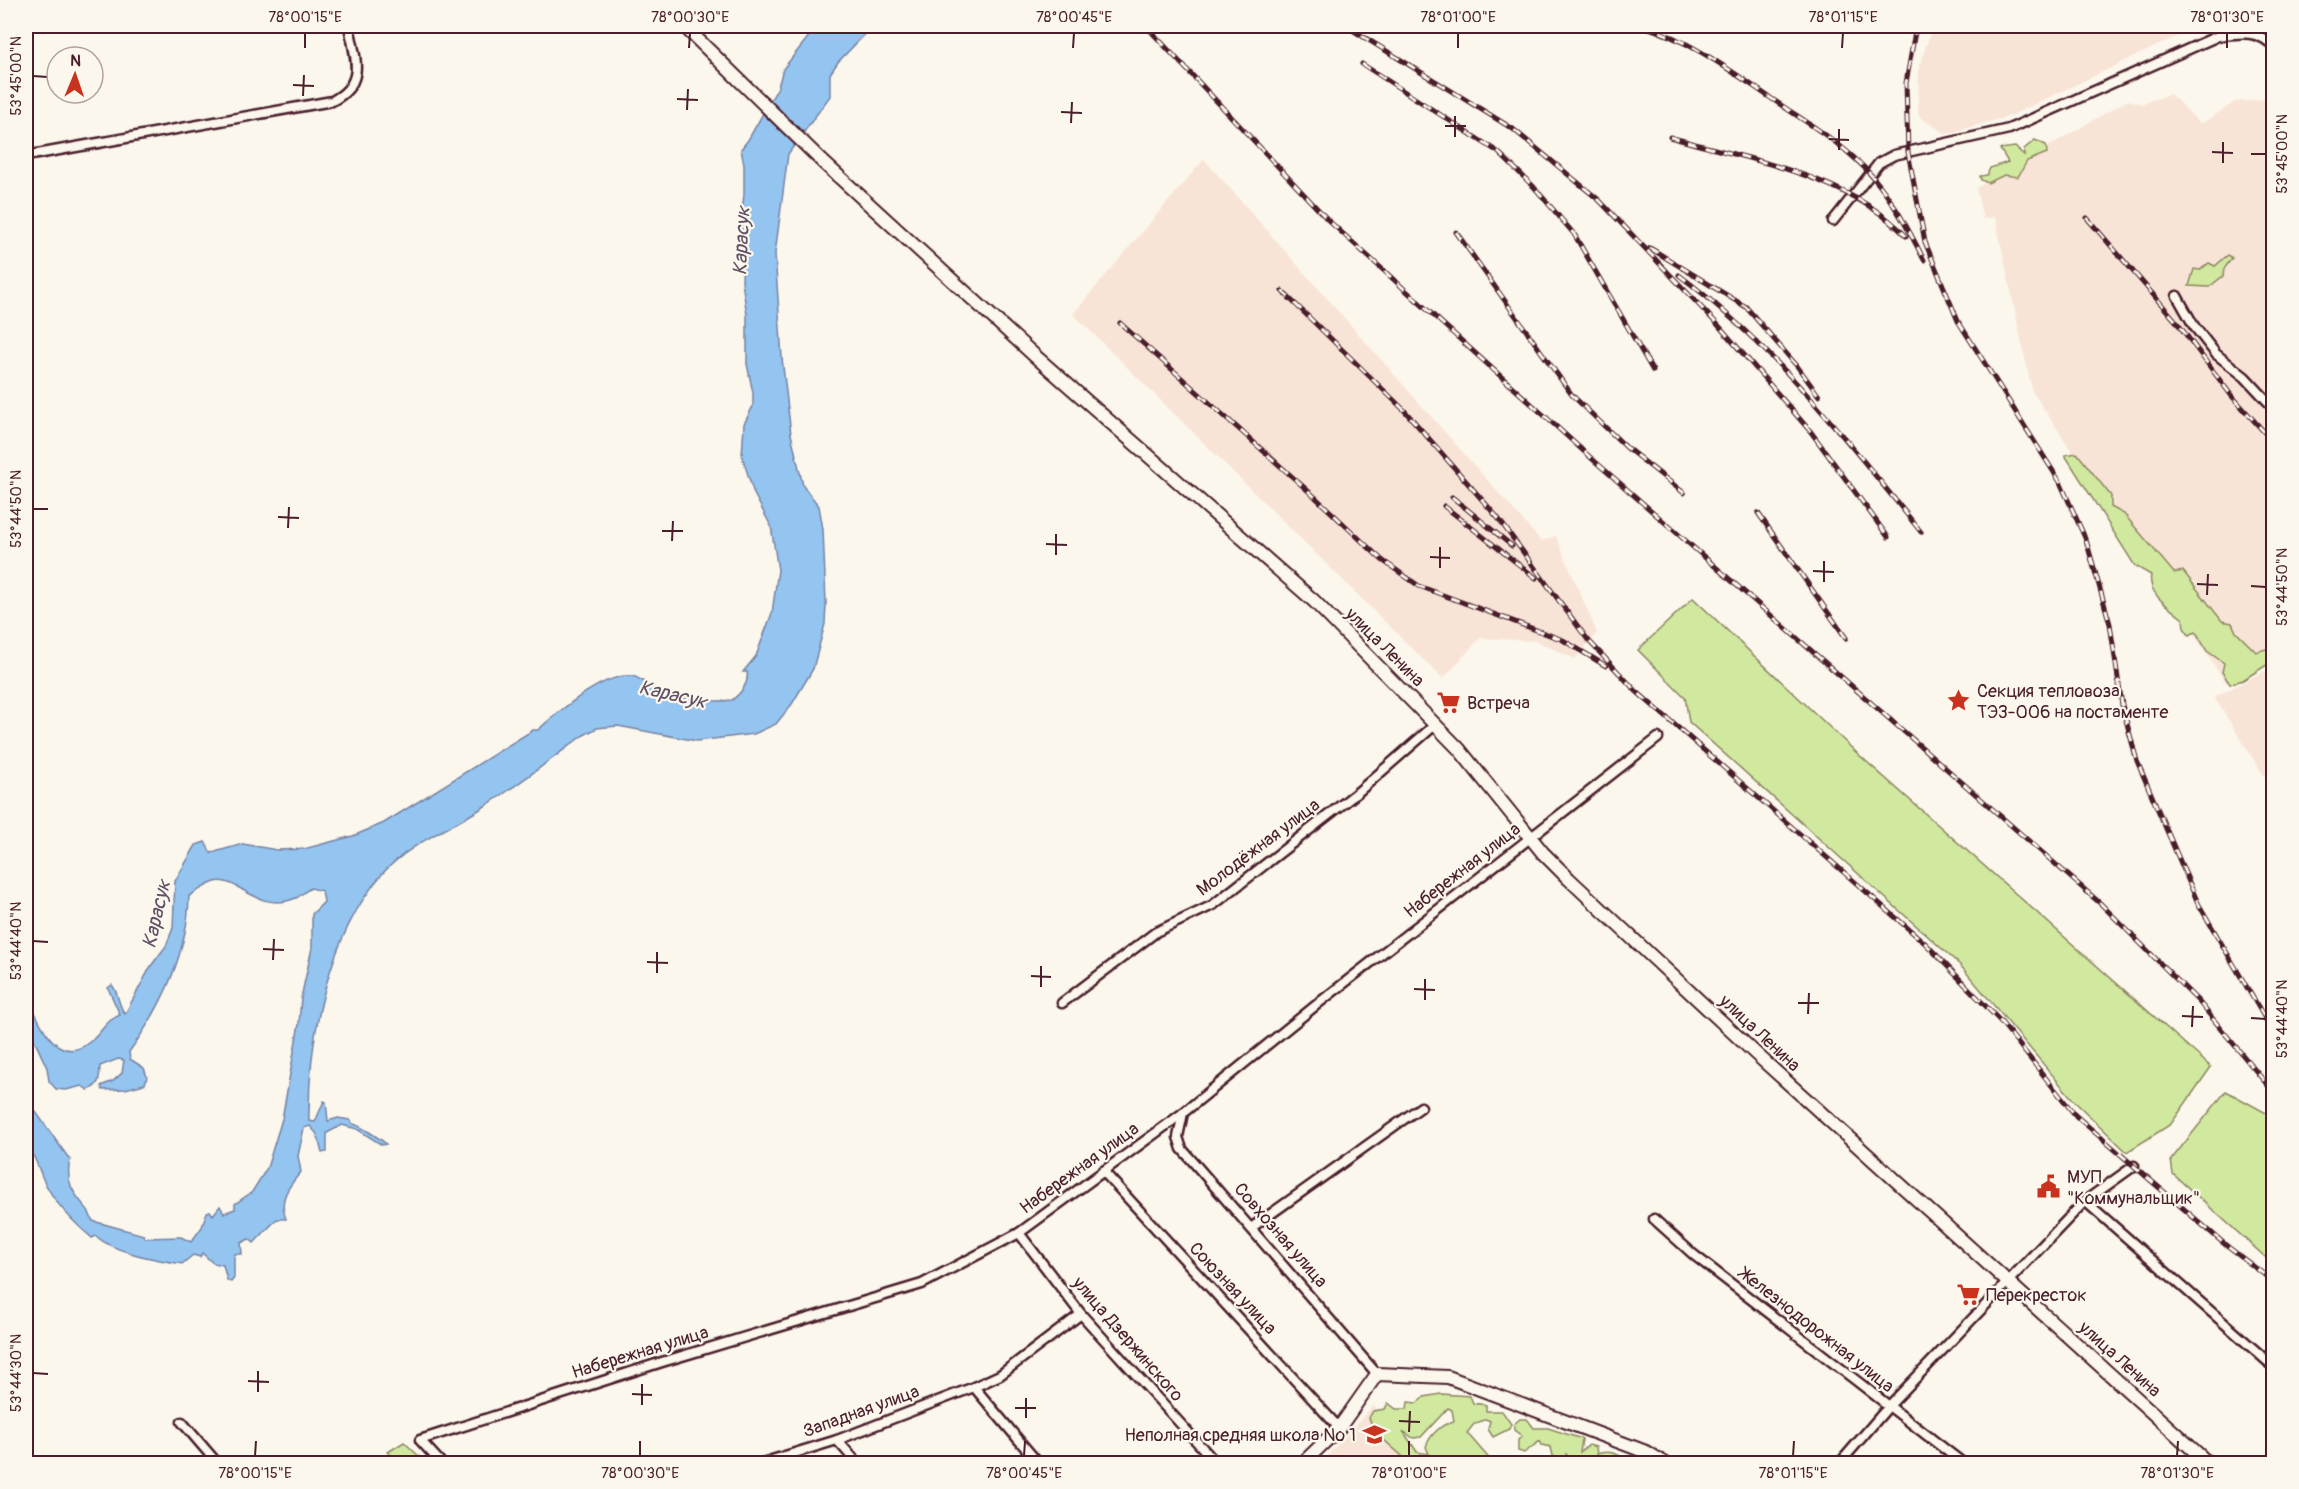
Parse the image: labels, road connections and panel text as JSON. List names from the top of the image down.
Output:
{
  "streets": {
    "main road": ["улица Ленина"],
    "street": [
      "Молодёжная улица",
      "Набережная улица",
      "Совхозная улица",
      "Союзная улица",
      "Железнодорожная улица",
      "улица Дзержинского",
      "Западная улица"
    ]
  },
  "crossings": [
    ["улица Ленина", "Молодёжная улица"],
    ["улица Ленина", "Набережная улица"],
    ["Набережная улица", "Совхозная улица"],
    ["Набережная улица", "Союзная улица"],
    ["Набережная улица", "улица Дзержинского"],
    ["улица Дзержинского", "Западная улица"]
  ],
  "water": ["Карасук"],
  "places": {
    "place": ["Секция тепловоза ТЭ3-006 на постаменте"],
    "supermarket": ["Встреча", "Перекресток"],
    "public building": ["МУП \"Коммунальщик\""],
    "school or university": ["Неполная средняя школа № 1"]
  },
  "north": "top",
  "coordinates": [
    "78°00'15\"E",
    "78°00'30\"E",
    "78°00'45\"E",
    "78°01'00\"E",
    "78°01'15\"E",
    "78°01'30\"E",
    "53°45'00\"N",
    "53°44'50\"N",
    "53°44'40\"N",
    "53°44'30\"N"
  ]
}
